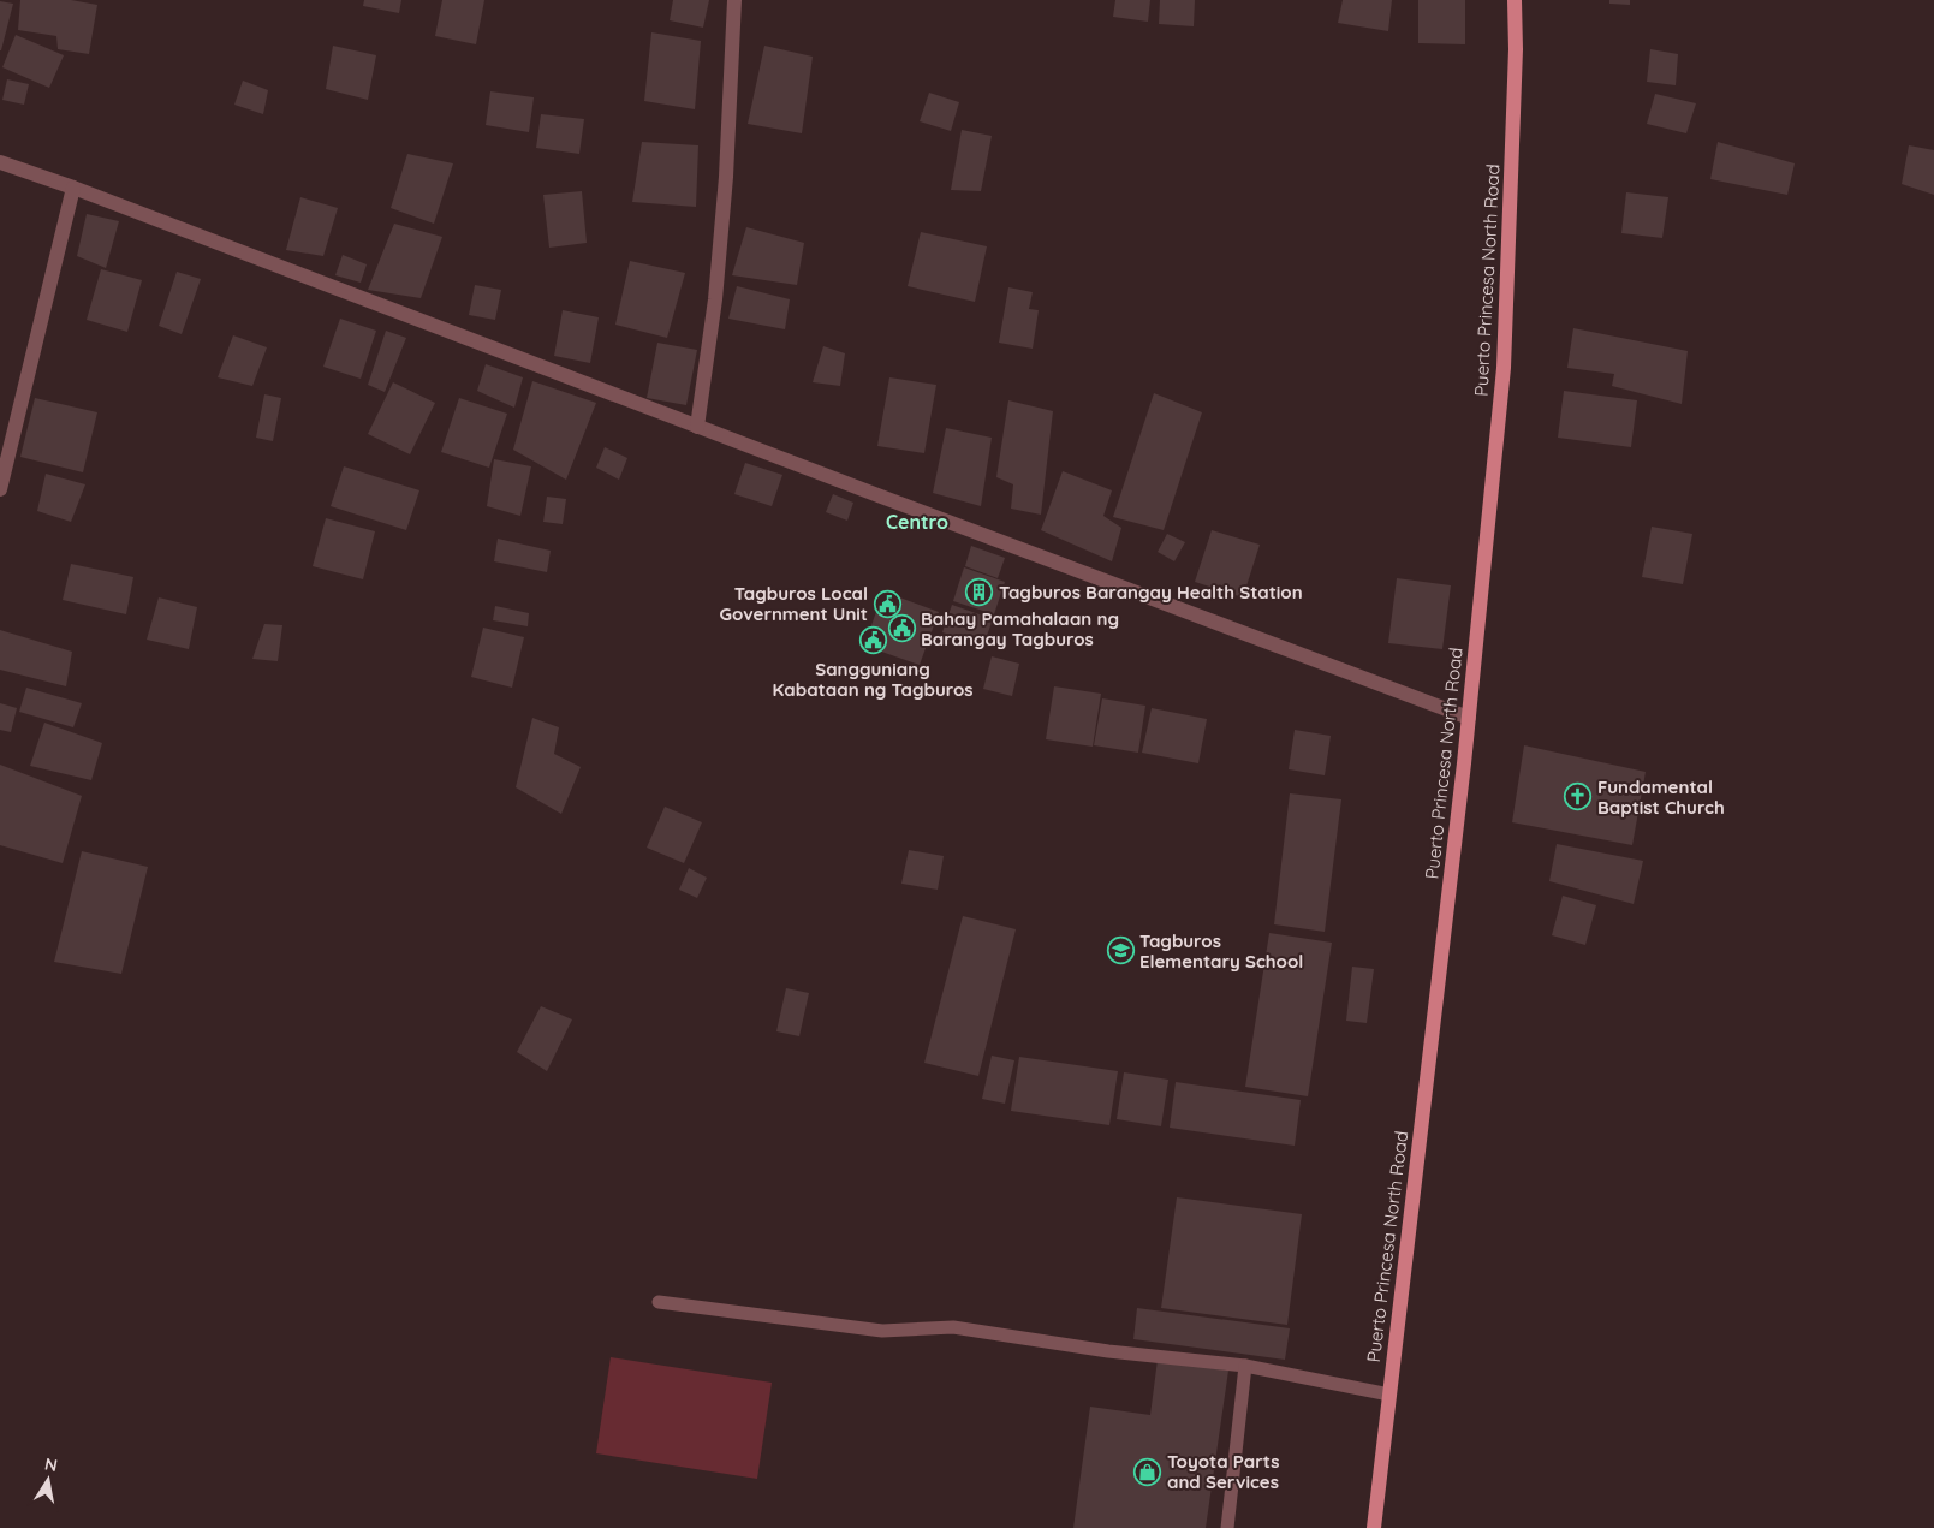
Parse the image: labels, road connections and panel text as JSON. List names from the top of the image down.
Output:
{
  "streets": {
    "main road": ["Puerto Princesa North Road"]
  },
  "districts": ["Centro"],
  "places": {
    "building": ["Tagburos Barangay Health Station"],
    "public building": ["Tagburos Local Government Unit", "Bahay Pamahalaan ng Barangay Tagburos", "Sangguniang Kabataan ng Tagburos"],
    "church": ["Fundamental Baptist Church"],
    "school or university": ["Tagburos Elementary School"],
    "shop": ["Toyota Parts and Services"]
  },
  "north": "top"
}
